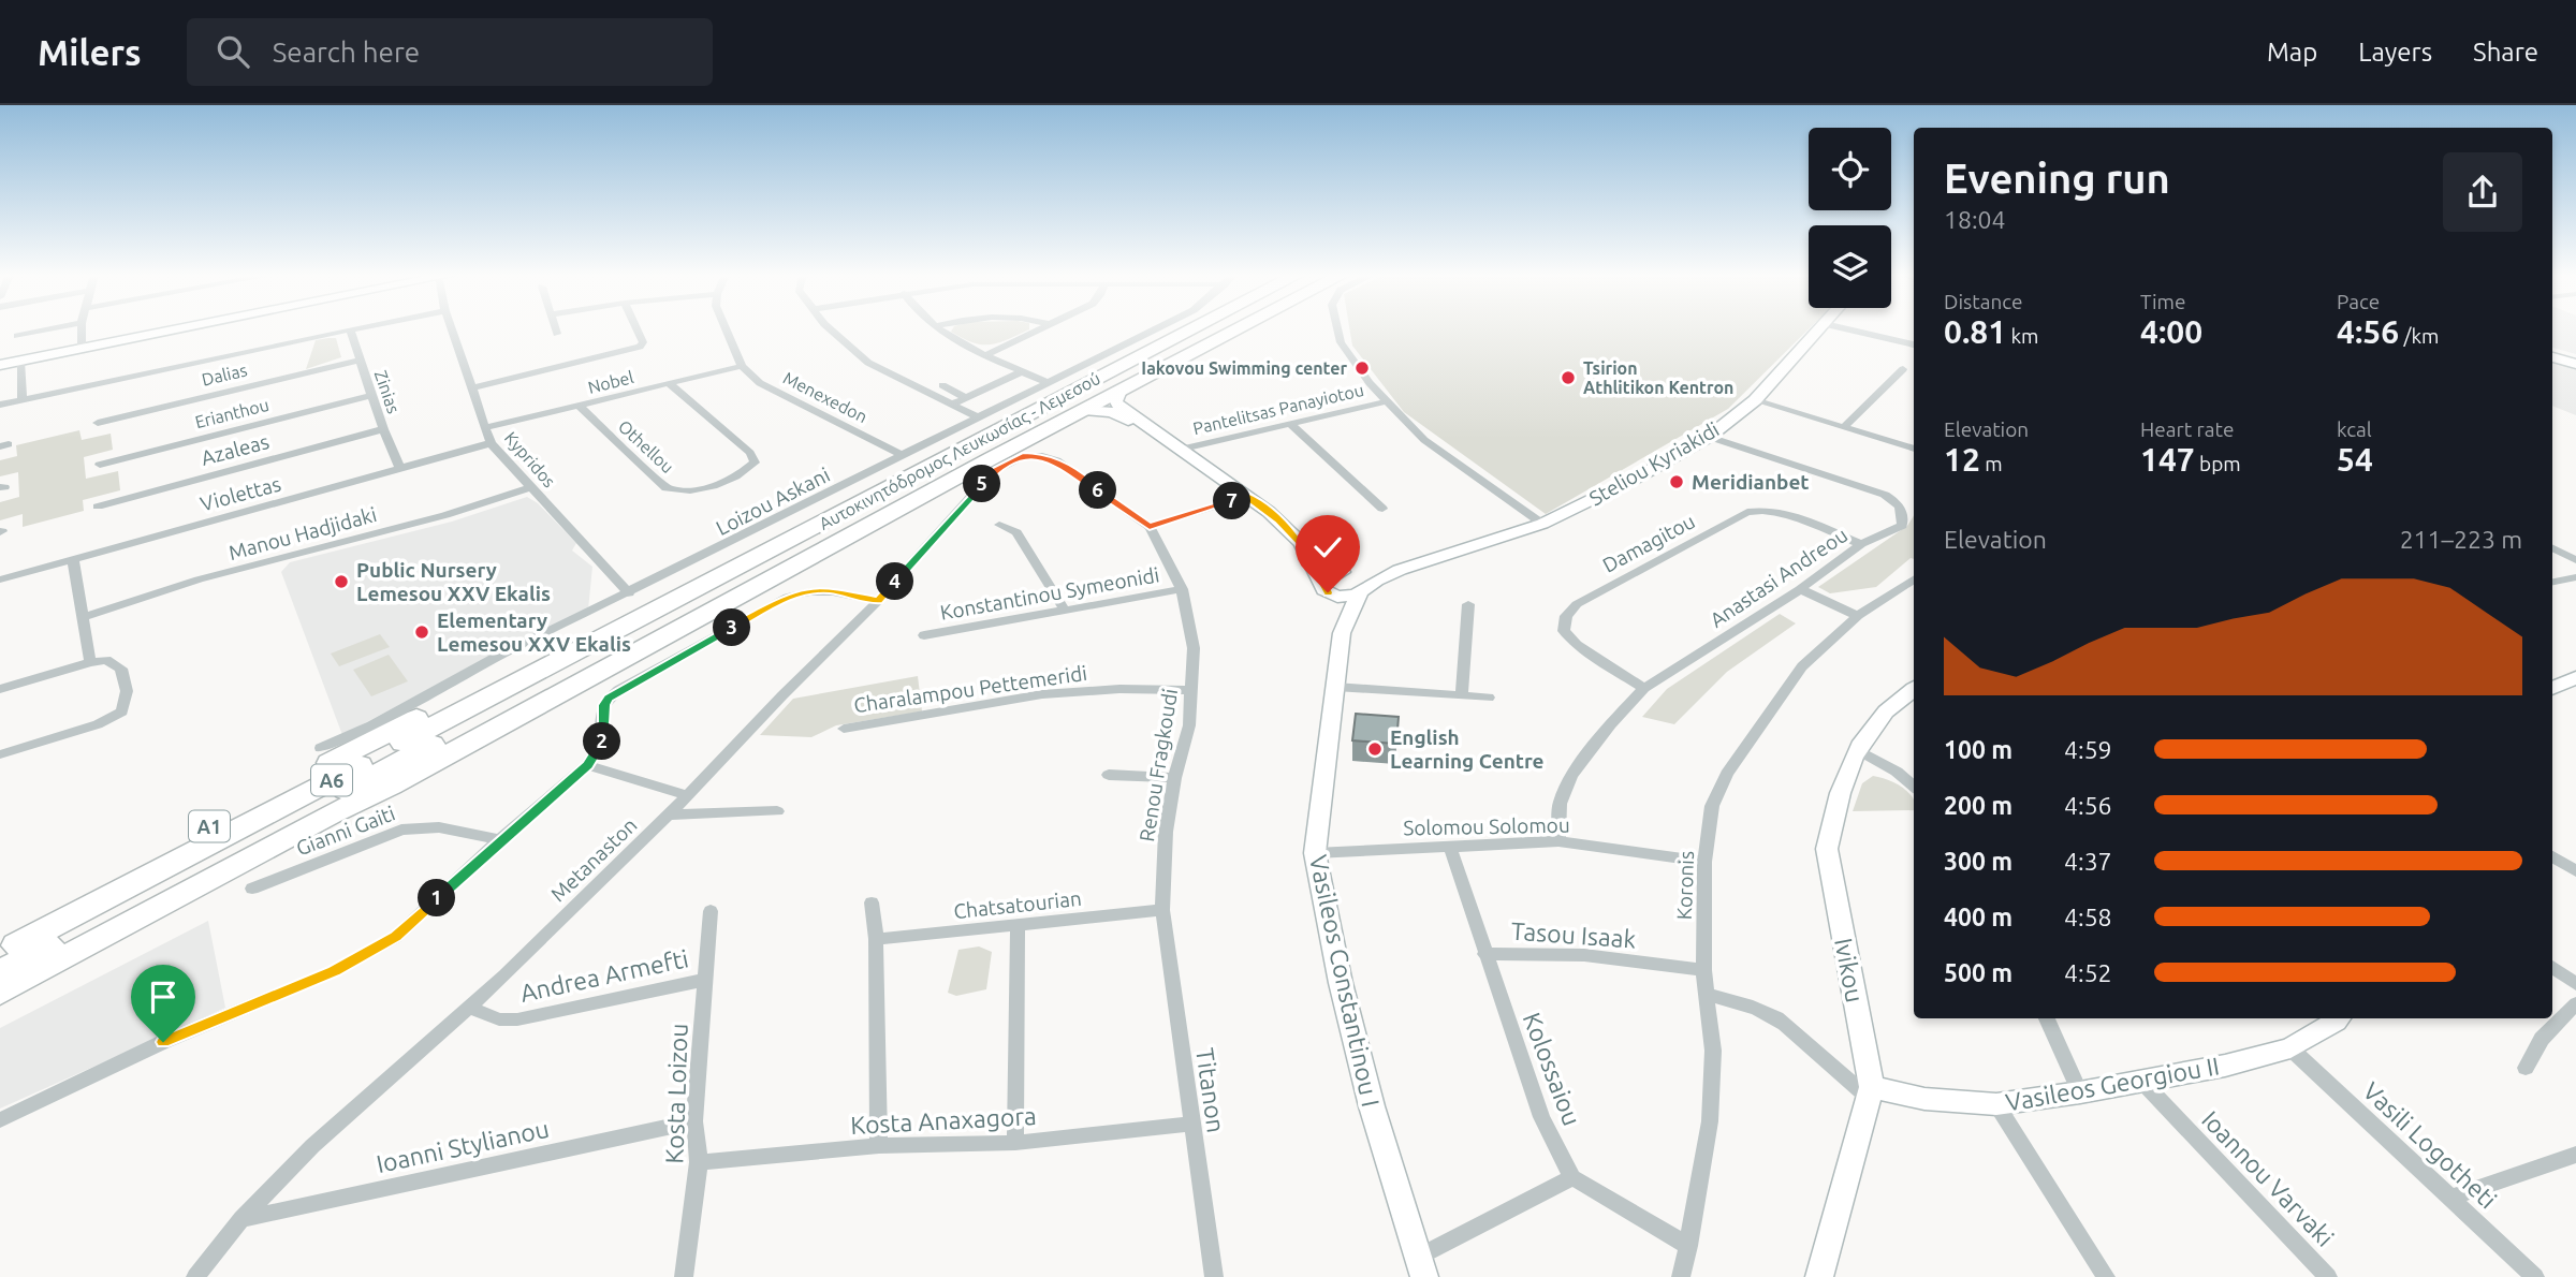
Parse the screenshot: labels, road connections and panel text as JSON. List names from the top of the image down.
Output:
{
  "streets": {
    "highway": ["Αυτοκινητόδρομος Λευκωσίας - Λεμεσού", "A6", "A1"],
    "street": [
      "Dalias",
      "Nobel",
      "Zinias",
      "Menexedon",
      "Pantelitsas Panayiotou",
      "Erianthou",
      "Othellou",
      "Azaleas",
      "Kypridos",
      "Steliou Kyriakidi",
      "Violettas",
      "Loizou Askani",
      "Manou Hadjidaki",
      "Damagitou",
      "Anastasi Andreou",
      "Konstantinou Symeonidi",
      "Charalampou Pettemeridi",
      "Renou Fragkoudi",
      "Solomou Solomou",
      "Gianni Gaiti",
      "Metanaston",
      "Koronis",
      "Chatsatourian",
      "Tasou Isaak",
      "Ivikou",
      "Andrea Armefti",
      "Vasileos Constantinou I",
      "Kolossaiou",
      "Vasileos Georgiou II",
      "Titanon",
      "Kosta Loizou",
      "Kosta Anaxagora",
      "Vasili Logotheti",
      "Ioanni Stylianou",
      "Ioannou Varvaki"
    ]
  },
  "crossings": [
    ["Dalias", "Zinias"],
    ["Nobel", "Menexedon"],
    ["Nobel", "Othellou"],
    ["Nobel", "Kypridos"],
    ["Zinias", "Erianthou"],
    ["Zinias", "Azaleas"],
    ["Zinias", "Violettas"],
    ["Menexedon", "Loizou Askani"],
    ["Pantelitsas Panayiotou", "Vasileos Constantinou I"],
    ["Αυτοκινητόδρομος Λευκωσίας - Λεμεσού", "A6"],
    ["Kypridos", "Violettas"],
    ["Kypridos", "Loizou Askani"],
    ["Kypridos", "Manou Hadjidaki"],
    ["Steliou Kyriakidi", "Anastasi Andreou"],
    ["Steliou Kyriakidi", "Vasileos Constantinou I"],
    ["Damagitou", "Anastasi Andreou"],
    ["Anastasi Andreou", "Solomou Solomou"],
    ["Konstantinou Symeonidi", "Renou Fragkoudi"],
    ["Charalampou Pettemeridi", "Renou Fragkoudi"],
    ["Renou Fragkoudi", "Metanaston"],
    ["Renou Fragkoudi", "Chatsatourian"],
    ["Renou Fragkoudi", "Titanon"],
    ["Solomou Solomou", "Koronis"],
    ["Solomou Solomou", "Vasileos Constantinou I"],
    ["Solomou Solomou", "Kolossaiou"],
    ["Metanaston", "Andrea Armefti"],
    ["Metanaston", "Ioanni Stylianou"],
    ["Koronis", "Tasou Isaak"],
    ["Chatsatourian", "Titanon"],
    ["Tasou Isaak", "Kolossaiou"],
    ["Ivikou", "Vasileos Georgiou II"],
    ["Andrea Armefti", "Kosta Loizou"],
    ["Vasileos Georgiou II", "Vasili Logotheti"],
    ["Vasileos Georgiou II", "Ioannou Varvaki"],
    ["Titanon", "Kosta Anaxagora"],
    ["Kosta Loizou", "Kosta Anaxagora"],
    ["Kosta Loizou", "Ioanni Stylianou"]
  ],
  "places": [
    "Iakovou Swimming center",
    "Tsirion Athlitikon Kentron",
    "Meridianbet",
    "Public Nursery Lemesou XXV Ekalis",
    "Elementary Lemesou XXV Ekalis",
    "English Learning Centre"
  ],
  "page": {
    "header": "Milers",
    "search": "Search here",
    "nav": ["Map", "Layers", "Share"],
    "heading": ["Evening run", "18:04"],
    "stats": [
      ["Distance", "0.81 km"],
      ["Time", "4:00"],
      ["Pace", "4:56 /km"],
      ["Elevation", "12 m"],
      ["Heart rate", "147 bpm"],
      ["kcal", "54"]
    ],
    "pins": [
      "5",
      "6",
      "7",
      "4",
      "3",
      "2",
      "1"
    ],
    "chart": ["Elevation", "211–223 m"],
    "list": [
      {
        "name": "100 m",
        "note": "4:59"
      },
      {
        "name": "200 m",
        "note": "4:56"
      },
      {
        "name": "300 m",
        "note": "4:37"
      },
      {
        "name": "400 m",
        "note": "4:58"
      },
      {
        "name": "500 m",
        "note": "4:52"
      }
    ]
  }
}
